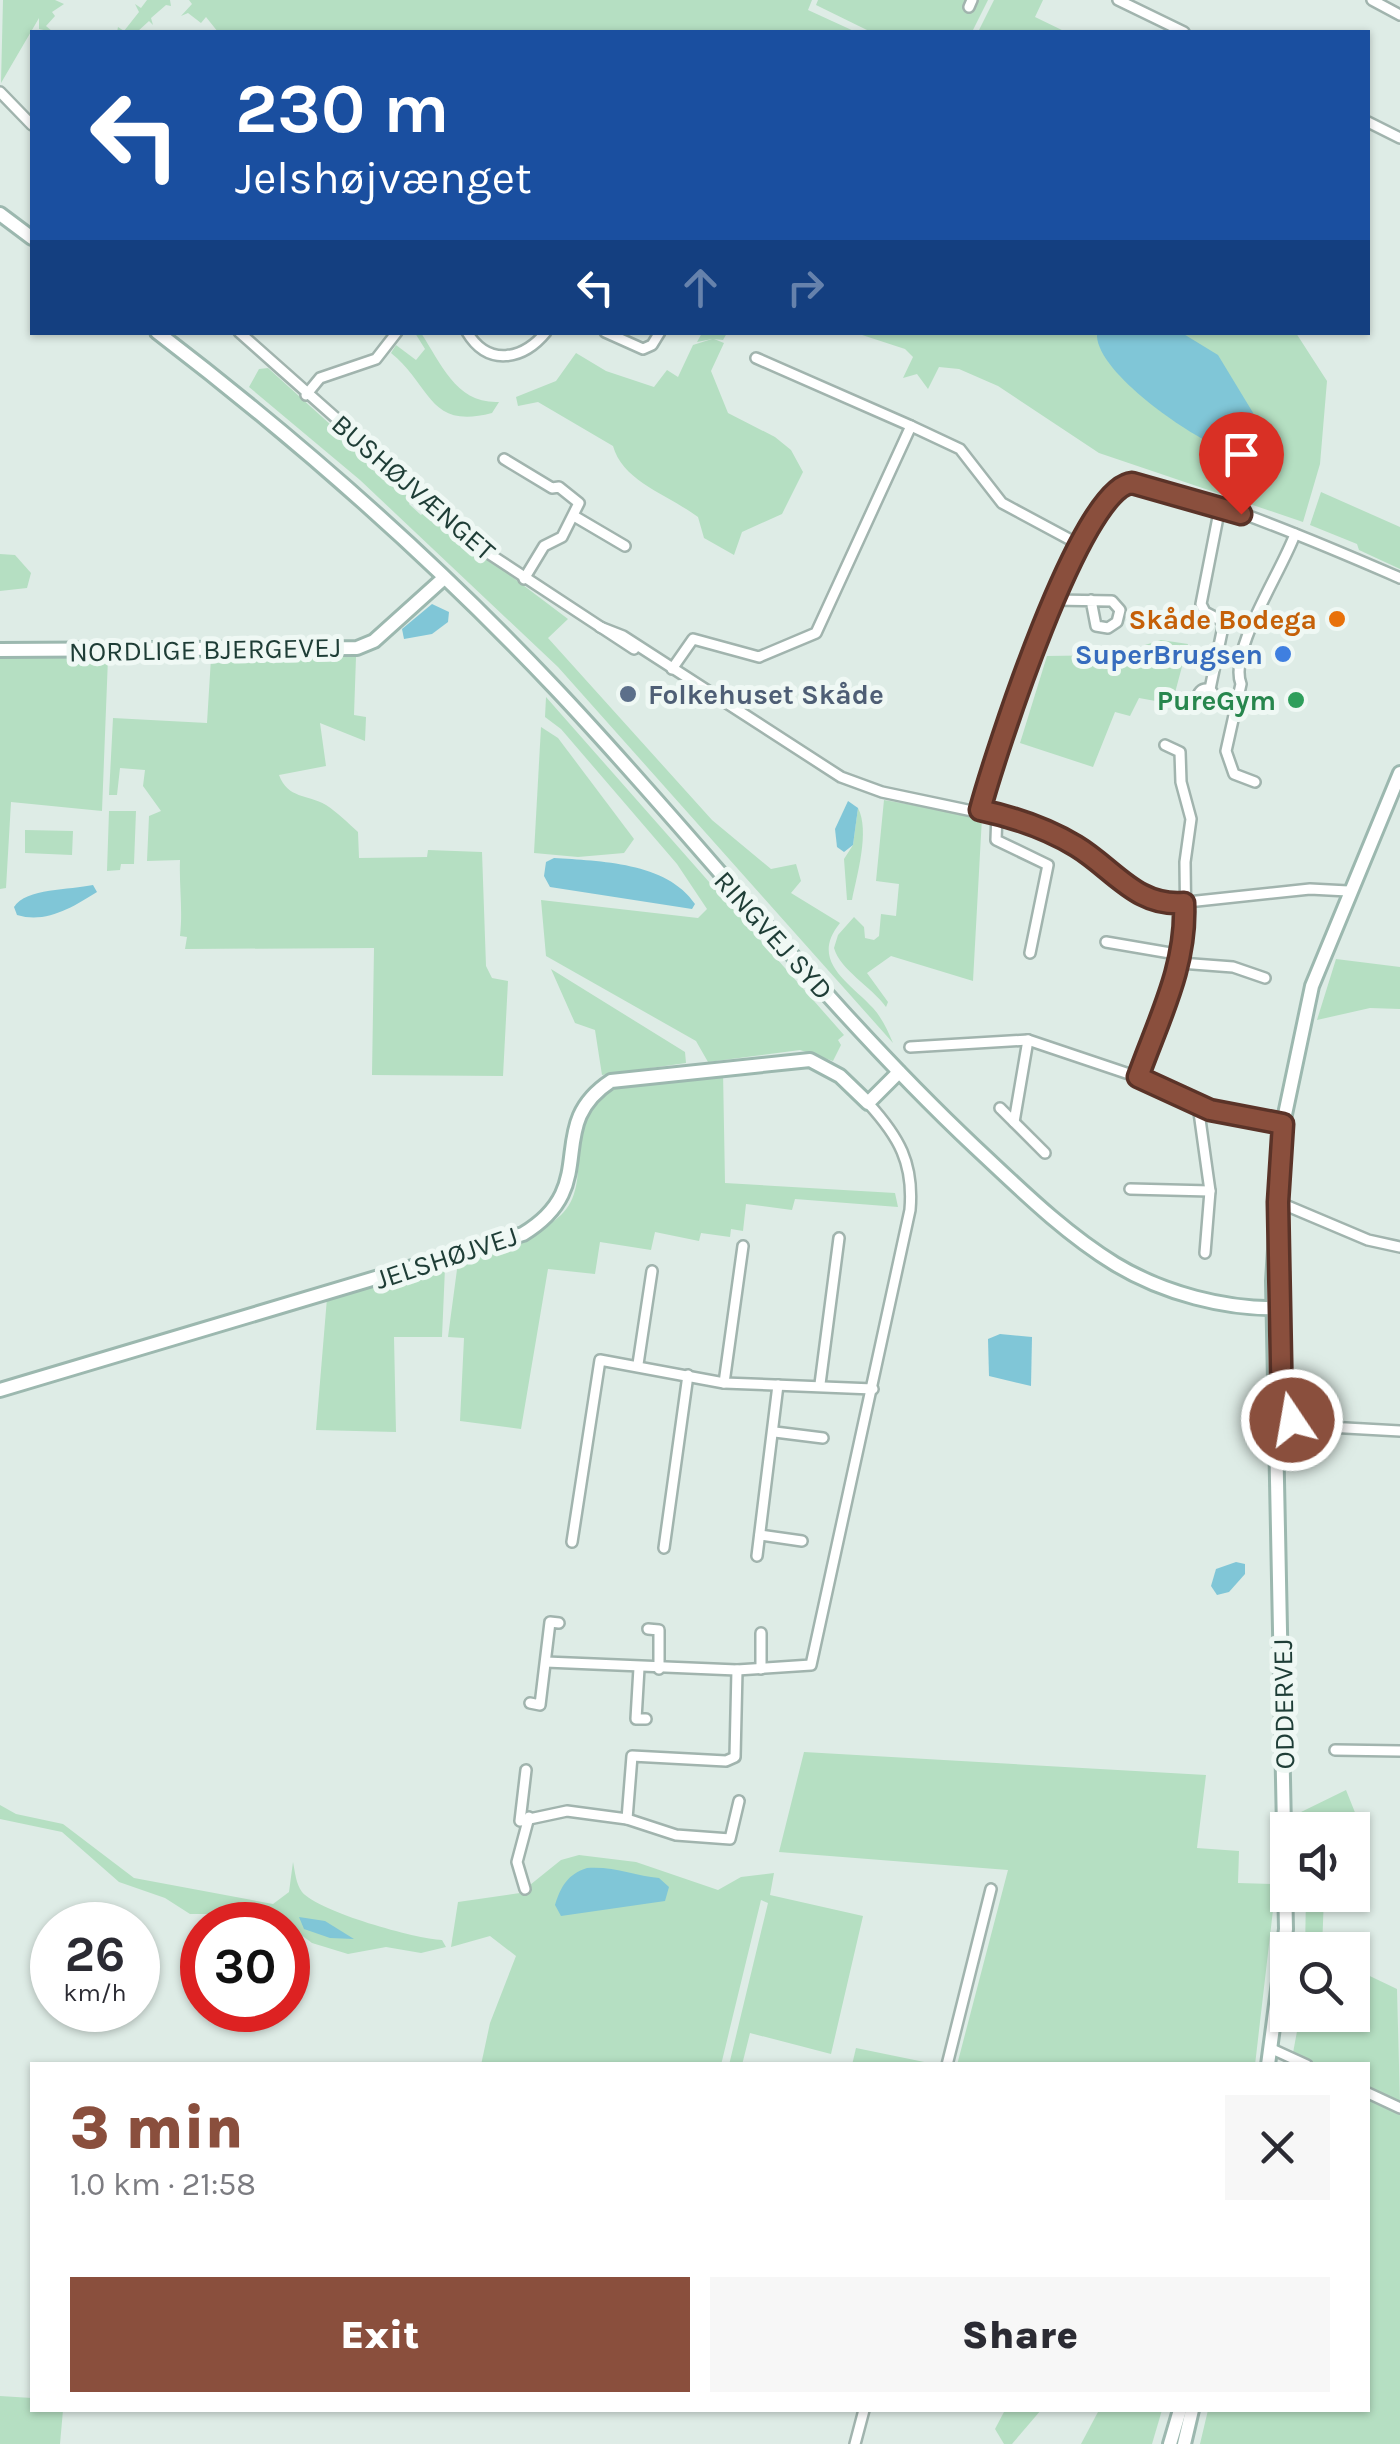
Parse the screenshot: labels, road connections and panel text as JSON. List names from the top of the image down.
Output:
{
  "streets": {
    "main road": [
      "NORDLIGE BJERGEVEJ",
      "RINGVEJ SYD",
      "JELSHØJVEJ",
      "ODDERVEJ"
    ],
    "street": ["BUSHØJVÆNGET"]
  },
  "crossings": [
    ["BUSHØJVÆNGET", "ODDERVEJ"],
    ["NORDLIGE BJERGEVEJ", "RINGVEJ SYD"],
    ["RINGVEJ SYD", "ODDERVEJ"]
  ],
  "places": [
    "Skåde Bodega",
    "SuperBrugsen",
    "Folkehuset Skåde",
    "PureGym"
  ],
  "page": {
    "turn": ["230 m", "Jelshøjvænget"],
    "speed": "26 km/h",
    "limit": "30",
    "heading": ["3 min", "1.0 km · 21:58"],
    "buttons": ["Exit", "Share"]
  }
}
